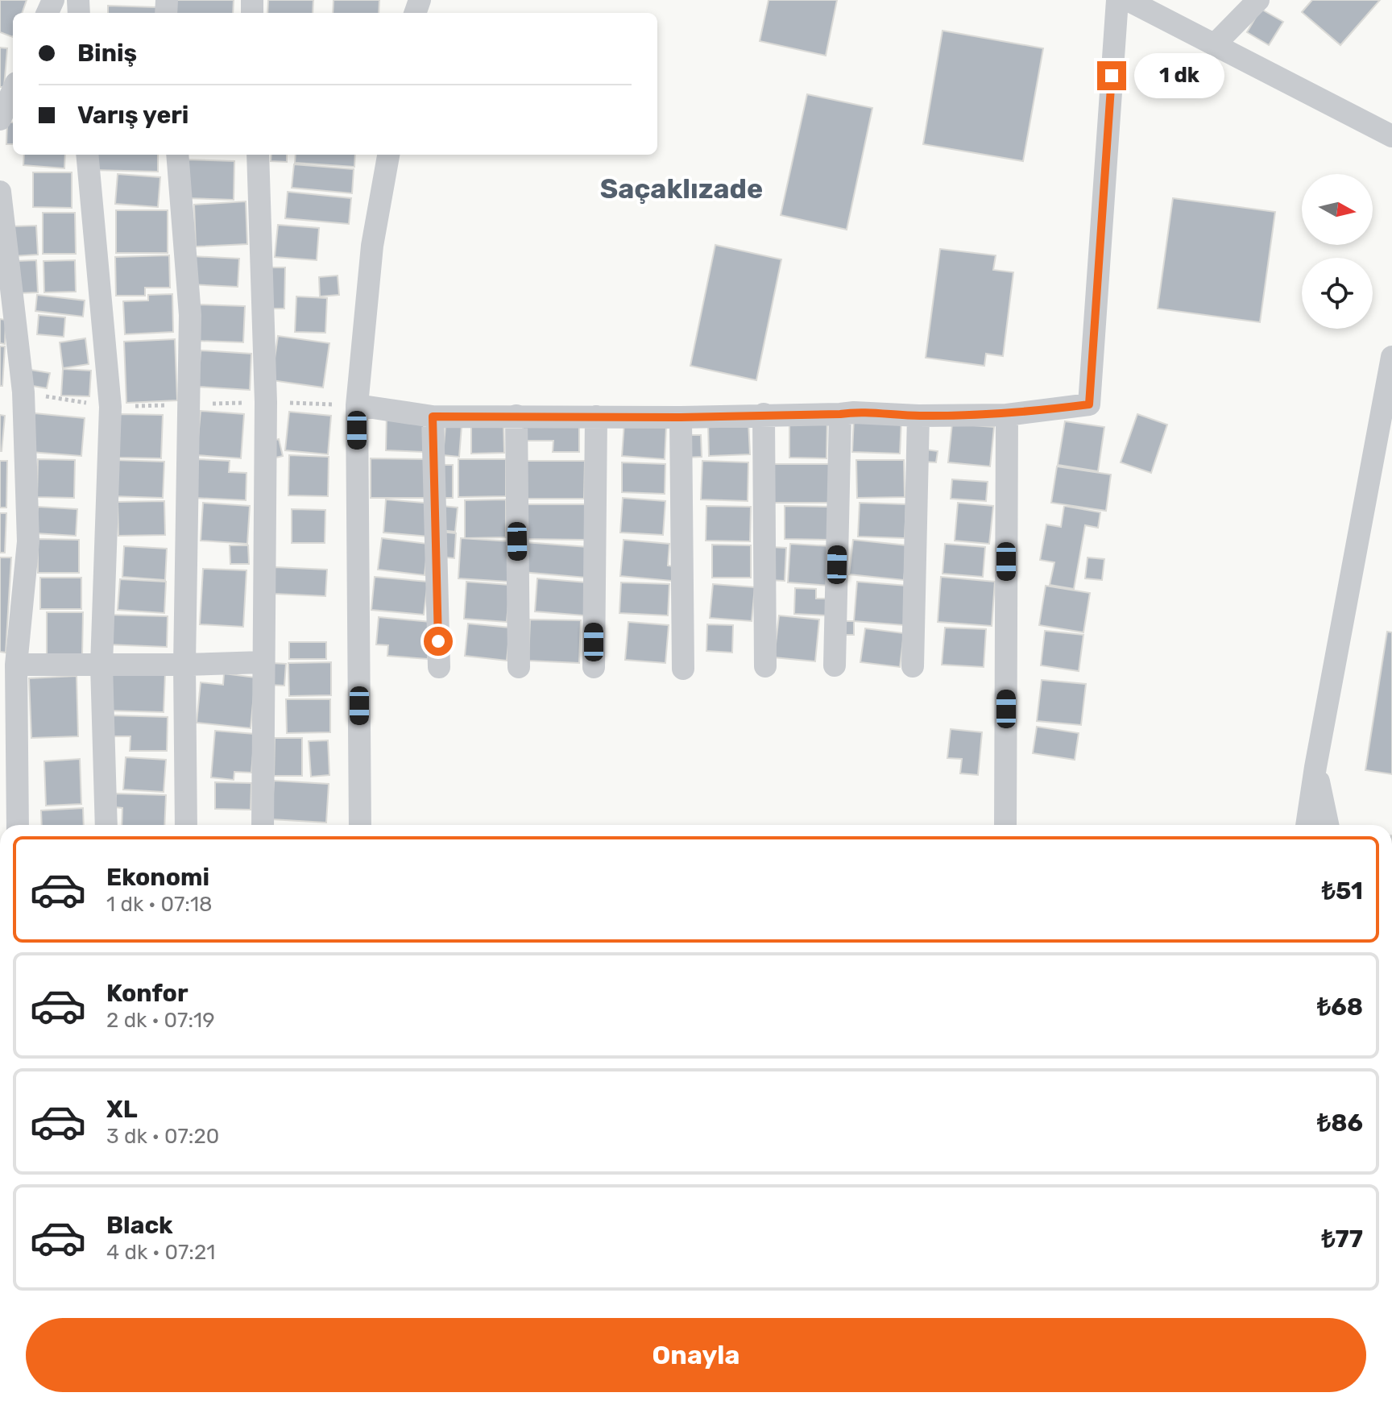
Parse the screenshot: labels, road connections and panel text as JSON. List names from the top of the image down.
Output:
{
  "districts": ["Saçaklızade"],
  "north": "right",
  "page": {
    "banner": ["Biniş", "Varış yeri"],
    "bubble": "1 dk",
    "list": [
      {
        "name": "Ekonomi",
        "note": "1 dk · 07:18",
        "value": "₺51"
      },
      {
        "name": "Konfor",
        "note": "2 dk · 07:19",
        "value": "₺68"
      },
      {
        "name": "XL",
        "note": "3 dk · 07:20",
        "value": "₺86"
      },
      {
        "name": "Black",
        "note": "4 dk · 07:21",
        "value": "₺77"
      }
    ],
    "buttons": "Onayla"
  }
}
